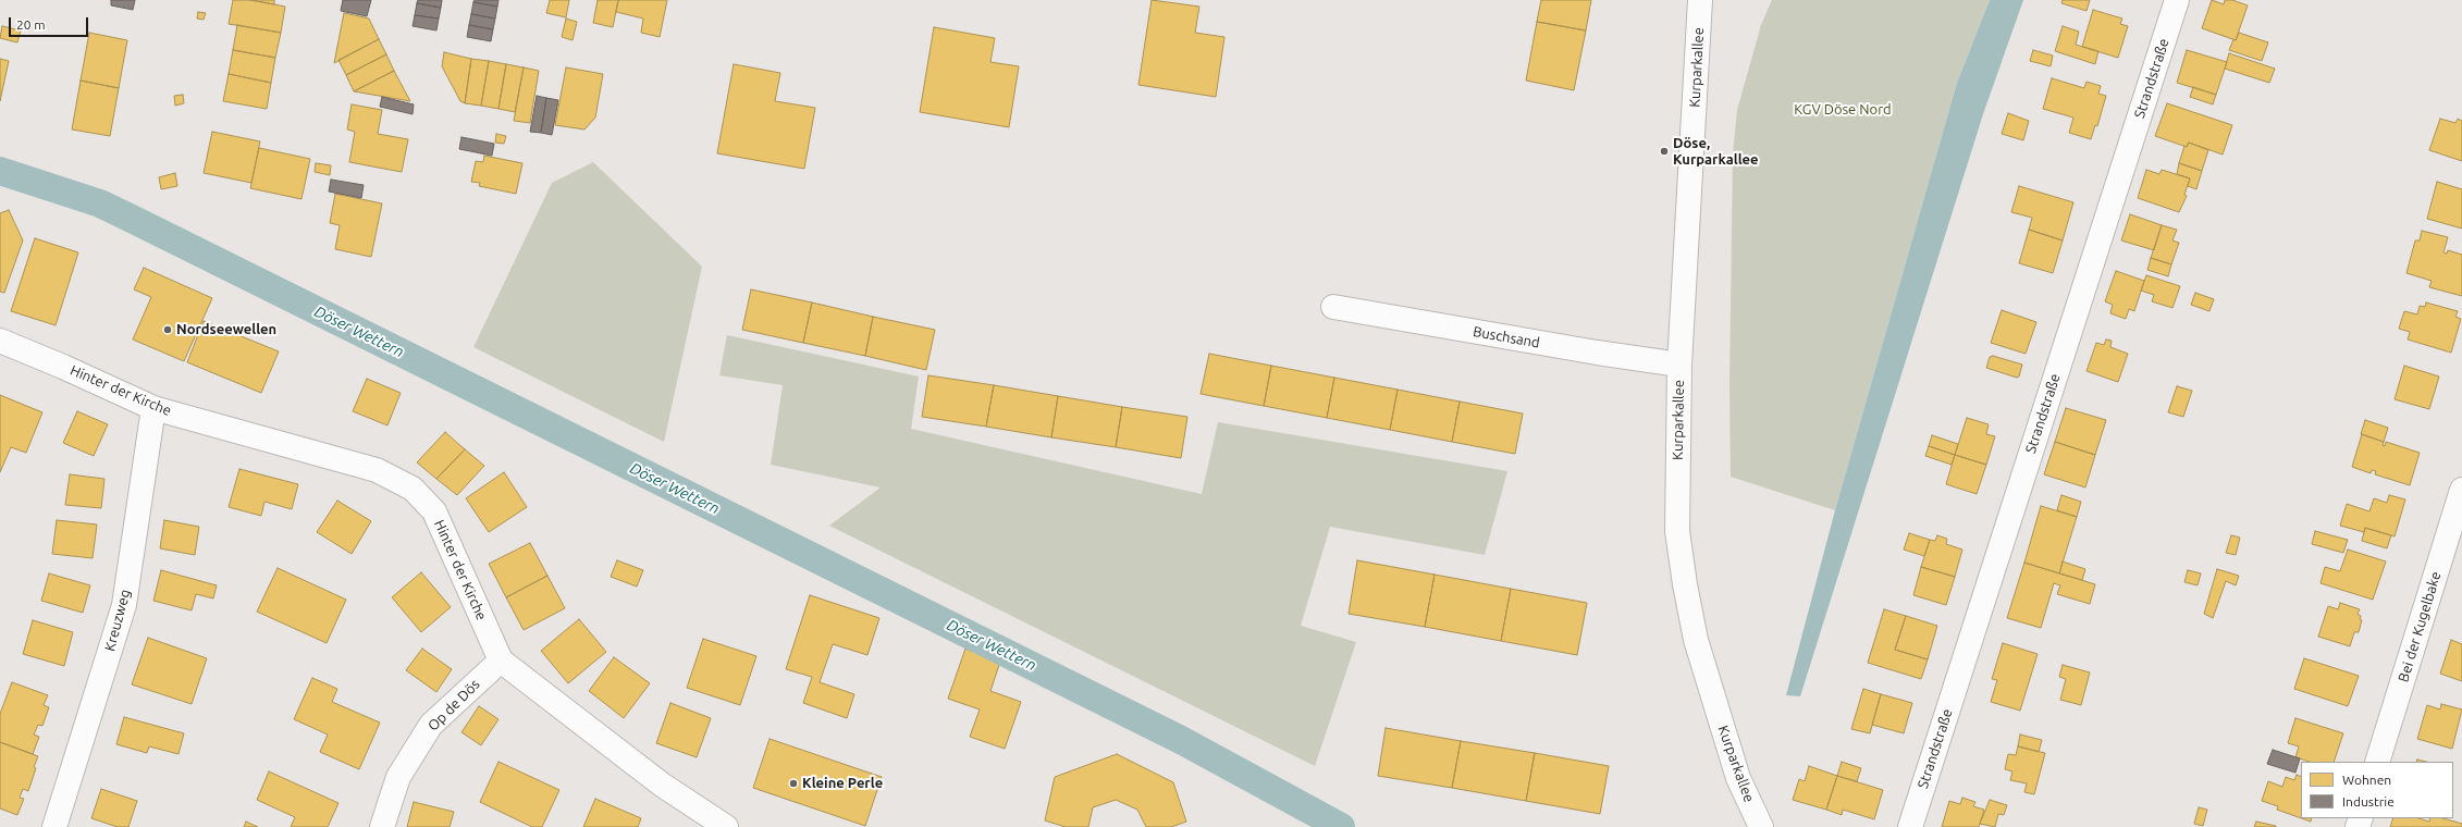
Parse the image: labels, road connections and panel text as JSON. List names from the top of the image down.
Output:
{
  "streets": {
    "street": [
      "Kurparkallee",
      "Strandstraße",
      "Buschsand",
      "Hinter der Kirche",
      "Kreuzweg",
      "Bei der Kugelbake",
      "Op de Dös"
    ]
  },
  "crossings": [
    ["Kurparkallee", "Buschsand"],
    ["Hinter der Kirche", "Kreuzweg"],
    ["Hinter der Kirche", "Op de Dös"]
  ],
  "water": ["Döser Wettern"],
  "parks": ["KGV Döse Nord"],
  "places": ["Döse, Kurparkallee", "Nordseewellen", "Kleine Perle"],
  "legend": ["Wohnen", "Industrie"],
  "scale_bar": "20 m"
}
